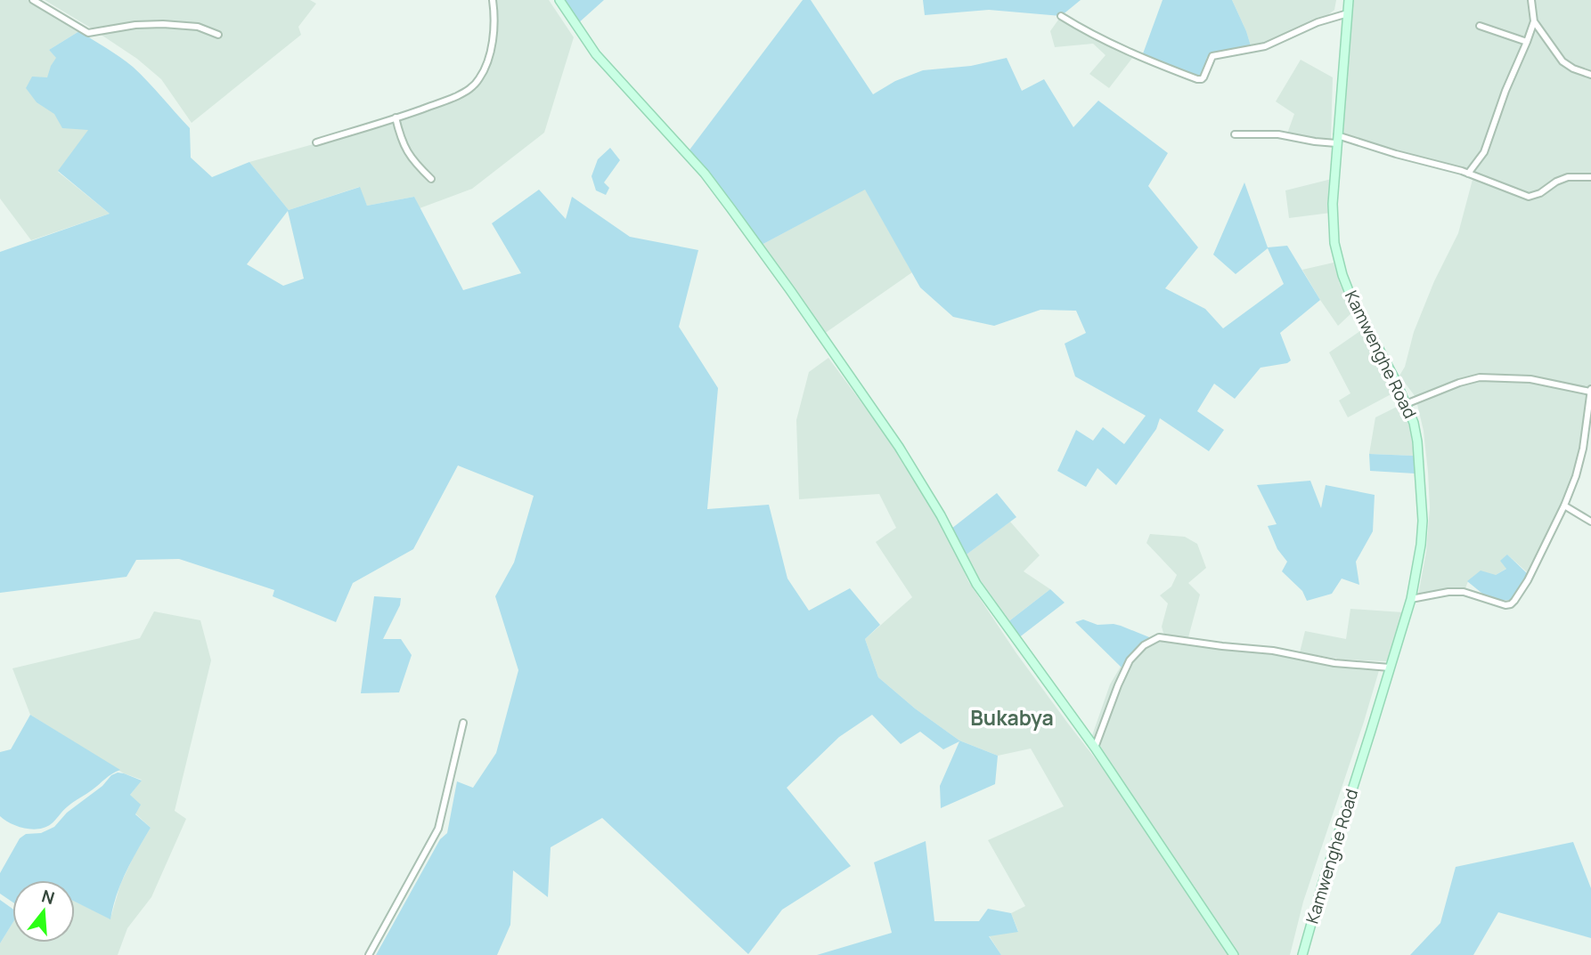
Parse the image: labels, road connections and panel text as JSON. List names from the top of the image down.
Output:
{
  "streets": {
    "street": ["Kamwenghe Road"]
  },
  "districts": ["Bukabya"],
  "north": "top"
}
